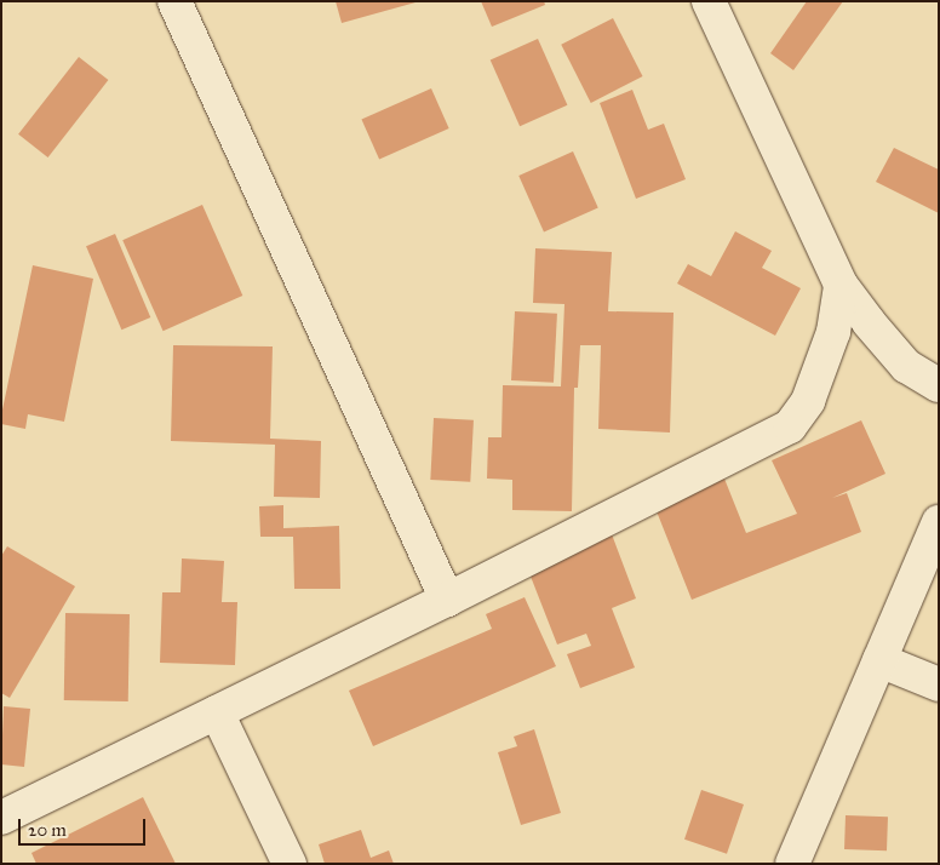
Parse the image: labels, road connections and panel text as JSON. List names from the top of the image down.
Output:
{
  "scale_bar": "20 m"
}
